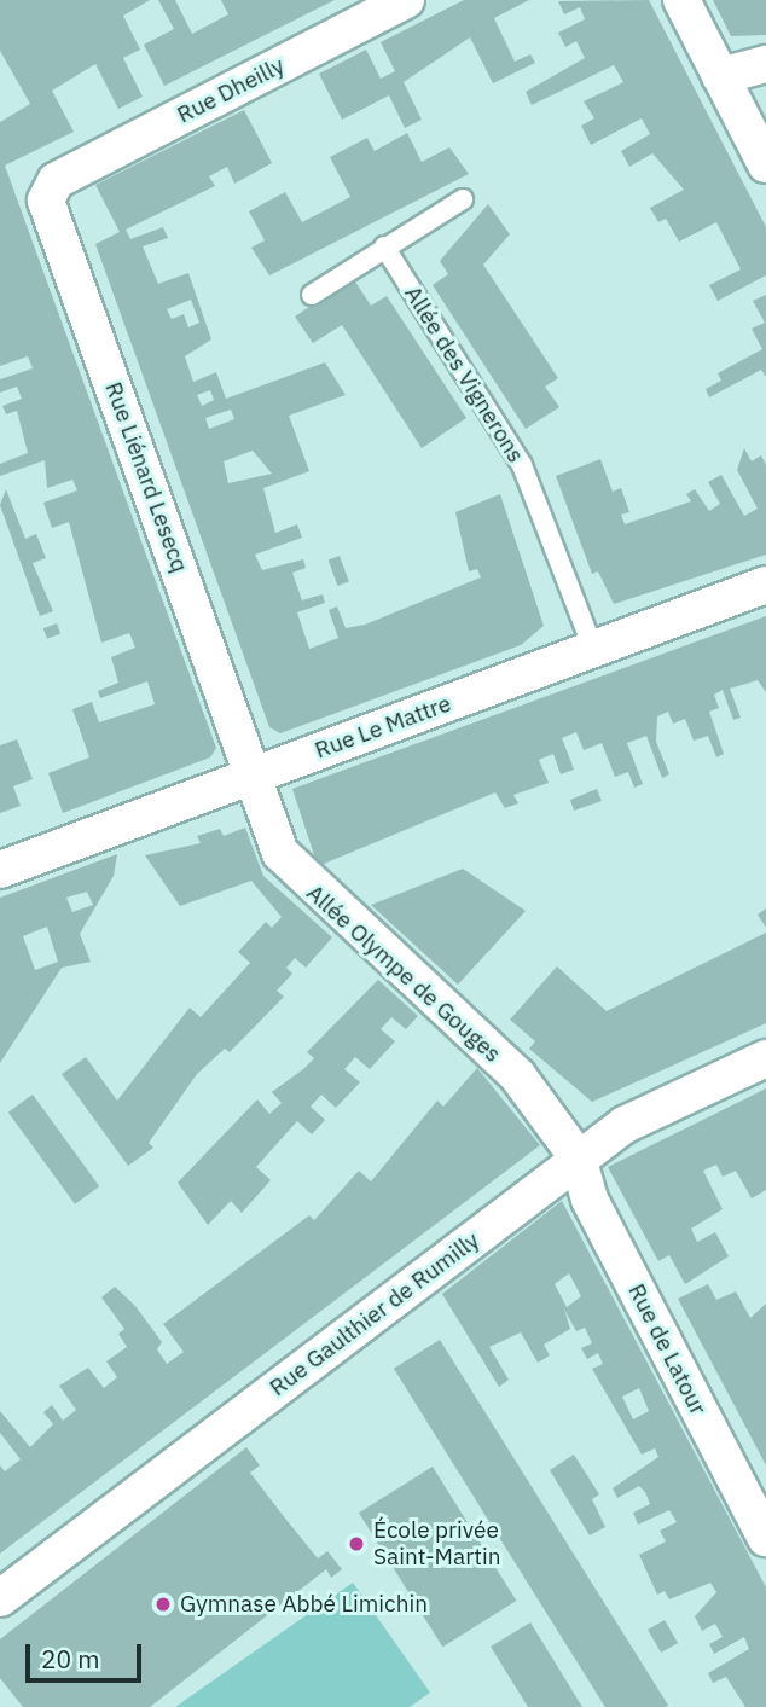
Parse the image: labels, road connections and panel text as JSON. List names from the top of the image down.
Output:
{
  "streets": {
    "street": [
      "Rue Dheilly",
      "Rue Liénard Lesecq",
      "Rue Le Mattre",
      "Allée Olympe de Gouges",
      "Rue Gaulthier de Rumilly",
      "Rue de Latour"
    ],
    "lane": ["Allée des Vignerons"]
  },
  "crossings": [
    ["Rue Dheilly", "Rue Liénard Lesecq"],
    ["Allée des Vignerons", "Rue Le Mattre"],
    ["Rue Liénard Lesecq", "Rue Le Mattre"],
    ["Rue Liénard Lesecq", "Allée Olympe de Gouges"],
    ["Rue Le Mattre", "Allée Olympe de Gouges"],
    ["Allée Olympe de Gouges", "Rue Gaulthier de Rumilly"],
    ["Allée Olympe de Gouges", "Rue de Latour"],
    ["Rue Gaulthier de Rumilly", "Rue de Latour"]
  ],
  "places": ["École privée Saint-Martin", "Gymnase Abbé Limichin"],
  "scale_bar": "20 m"
}
